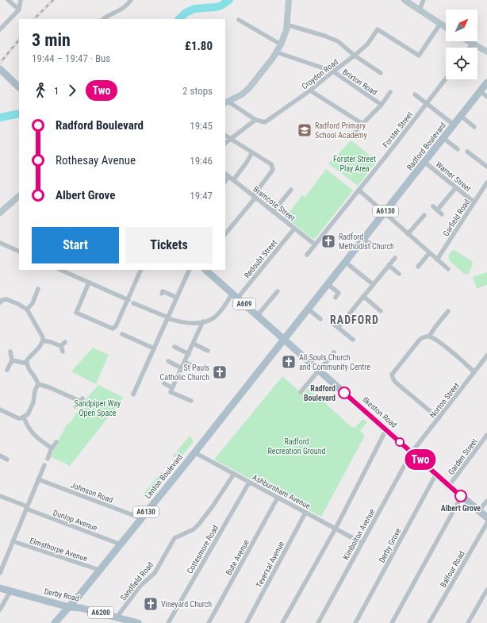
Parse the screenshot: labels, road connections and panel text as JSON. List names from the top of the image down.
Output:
{
  "streets": {
    "main road": [
      "Radford Boulevard",
      "A6130",
      "A609",
      "Ilkeston Road",
      "Lenton Boulevard",
      "Derby Road",
      "A6200"
    ],
    "street": [
      "Croydon Road",
      "Brixton Road",
      "Forster Street",
      "Warner Street",
      "Bramcote Street",
      "Garfield Road",
      "Redoubt Street",
      "Norton Street",
      "Garden Street",
      "Ashburnham Avenue",
      "Johnson Road",
      "Dunlop Avenue",
      "Kimbolton Avenue",
      "Derby Grove",
      "Elmsthorpe Avenue",
      "Cottesmore Road",
      "Bute Avenue",
      "Teversal Avenue",
      "Balfour Road",
      "Sandfield Road"
    ]
  },
  "crossings": [
    ["Croydon Road", "Brixton Road"],
    ["Forster Street", "Bramcote Street"],
    ["Radford Boulevard", "Warner Street"],
    ["Radford Boulevard", "Ilkeston Road"],
    ["Radford Boulevard", "Lenton Boulevard"],
    ["Warner Street", "Garfield Road"],
    ["Bramcote Street", "Redoubt Street"],
    ["Redoubt Street", "Ilkeston Road"],
    ["Norton Street", "Ilkeston Road"],
    ["Norton Street", "Kimbolton Avenue"],
    ["Ilkeston Road", "Garden Street"],
    ["Ilkeston Road", "Lenton Boulevard"],
    ["Ilkeston Road", "Kimbolton Avenue"],
    ["Ilkeston Road", "Derby Grove"],
    ["Lenton Boulevard", "Ashburnham Avenue"],
    ["Lenton Boulevard", "Johnson Road"],
    ["Lenton Boulevard", "Dunlop Avenue"],
    ["Lenton Boulevard", "Elmsthorpe Avenue"],
    ["Lenton Boulevard", "Derby Road"],
    ["Ashburnham Avenue", "Kimbolton Avenue"],
    ["Ashburnham Avenue", "Cottesmore Road"],
    ["Ashburnham Avenue", "Bute Avenue"],
    ["Ashburnham Avenue", "Teversal Avenue"],
    ["Ashburnham Avenue", "Sandfield Road"],
    ["Sandfield Road", "Derby Road"]
  ],
  "districts": ["RADFORD"],
  "parks": ["Forster Street Play Area", "Sandpiper Way Open Space", "Radford Recreation Ground"],
  "places": {
    "school or university": ["Radford Primary School Academy"],
    "church": [
      "Radford Methodist Church",
      "All Souls Church and Community Centre",
      "St Pauls Catholic Church",
      "Vineyard Church"
    ],
    "other": ["Radford Boulevard", "Albert Grove"]
  },
  "lines": ["bus line Two"],
  "north": "top right",
  "page": {
    "on_map": "Two",
    "heading": ["3 min", "19:44 – 19:47 · Bus", "£1.80"],
    "legs": ["1", "Two", "2 stops"],
    "list": [
      {
        "name": "Radford Boulevard",
        "value": "19:45"
      },
      {
        "name": "Rothesay Avenue",
        "value": "19:46"
      },
      {
        "name": "Albert Grove",
        "value": "19:47"
      }
    ],
    "buttons": ["Start", "Tickets"]
  }
}
